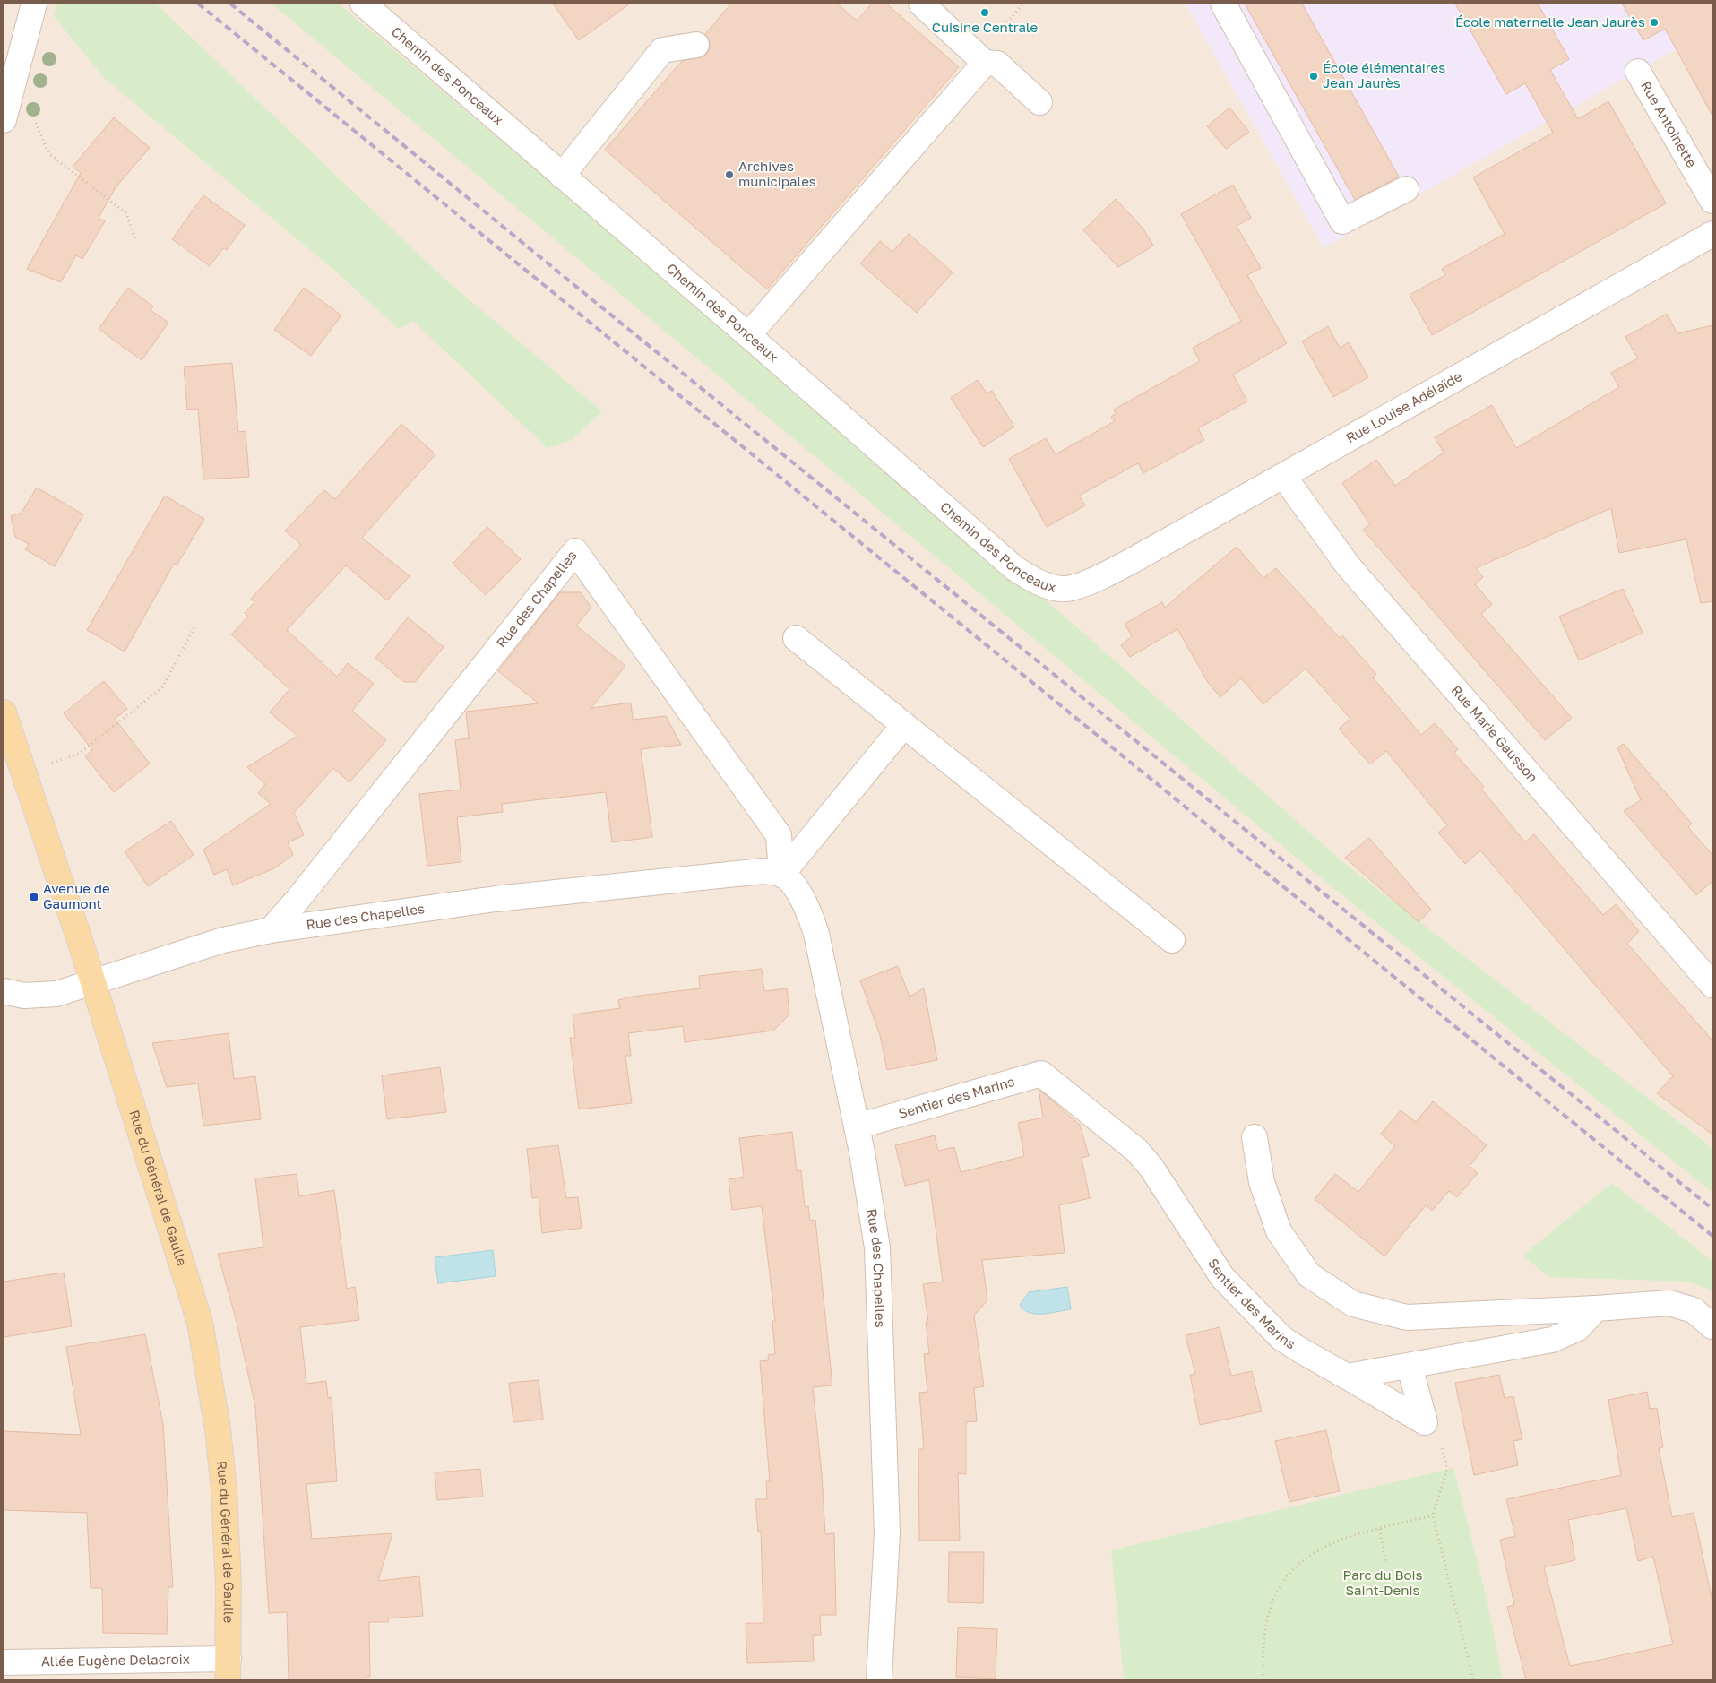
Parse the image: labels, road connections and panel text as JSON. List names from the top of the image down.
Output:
{
  "streets": {
    "main road": ["Rue du Général de Gaulle"],
    "street": [
      "Chemin des Ponceaux",
      "Rue Antoinette",
      "Rue Louise Adélaïde",
      "Rue des Chapelles",
      "Rue Marie Gausson",
      "Sentier des Marins",
      "Allée Eugène Delacroix"
    ]
  },
  "crossings": [
    ["Chemin des Ponceaux", "Rue Louise Adélaïde"],
    ["Rue Louise Adélaïde", "Rue Marie Gausson"],
    ["Rue des Chapelles", "Sentier des Marins"],
    ["Rue des Chapelles", "Rue du Général de Gaulle"],
    ["Rue du Général de Gaulle", "Allée Eugène Delacroix"]
  ],
  "parks": ["Parc du Bois Saint-Denis"],
  "places": {
    "other": [
      "Cuisine Centrale",
      "École maternelle Jean Jaurès",
      "École élémentaires Jean Jaurès",
      "Archives municipales"
    ],
    "transit": ["Avenue de Gaumont"]
  }
}
